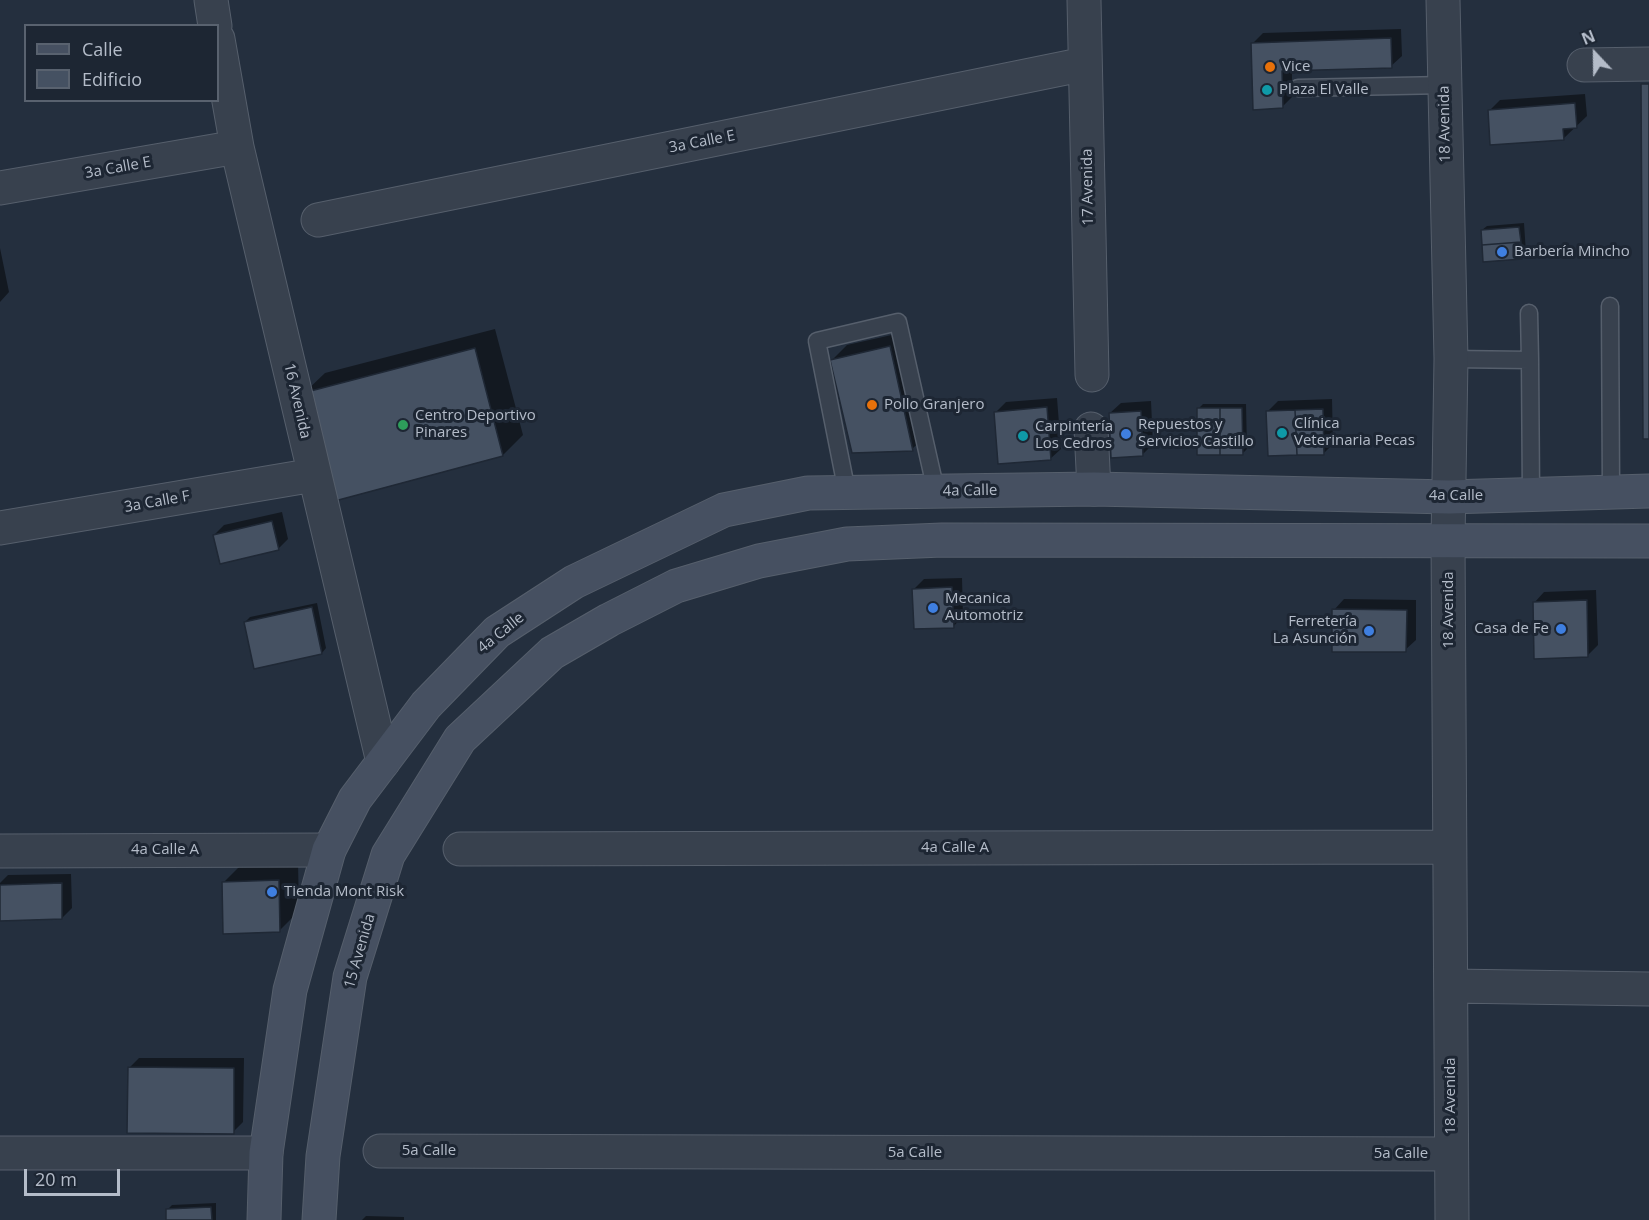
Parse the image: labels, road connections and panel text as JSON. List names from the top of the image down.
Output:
{
  "streets": {
    "main road": ["4a Calle", "15 Avenida"],
    "street": [
      "18 Avenida",
      "3a Calle E",
      "17 Avenida",
      "16 Avenida",
      "3a Calle F",
      "4a Calle A",
      "5a Calle"
    ]
  },
  "crossings": [
    ["18 Avenida", "4a Calle"],
    ["18 Avenida", "4a Calle A"],
    ["18 Avenida", "15 Avenida"],
    ["18 Avenida", "5a Calle"],
    ["3a Calle E", "17 Avenida"],
    ["3a Calle E", "16 Avenida"],
    ["16 Avenida", "4a Calle"],
    ["16 Avenida", "3a Calle F"]
  ],
  "places": [
    "Vice",
    "Plaza El Valle",
    "Barbería Mincho",
    "Pollo Granjero",
    "Centro Deportivo Pinares",
    "Clínica Veterinaria Pecas",
    "Repuestos y Servicios Castillo",
    "Carpintería Los Cedros",
    "Mecanica Automotriz",
    "Casa de Fe",
    "Ferretería La Asunción",
    "Tienda Mont Risk"
  ],
  "legend": ["Calle", "Edificio"],
  "scale_bar": "20 m",
  "north": "top"
}
